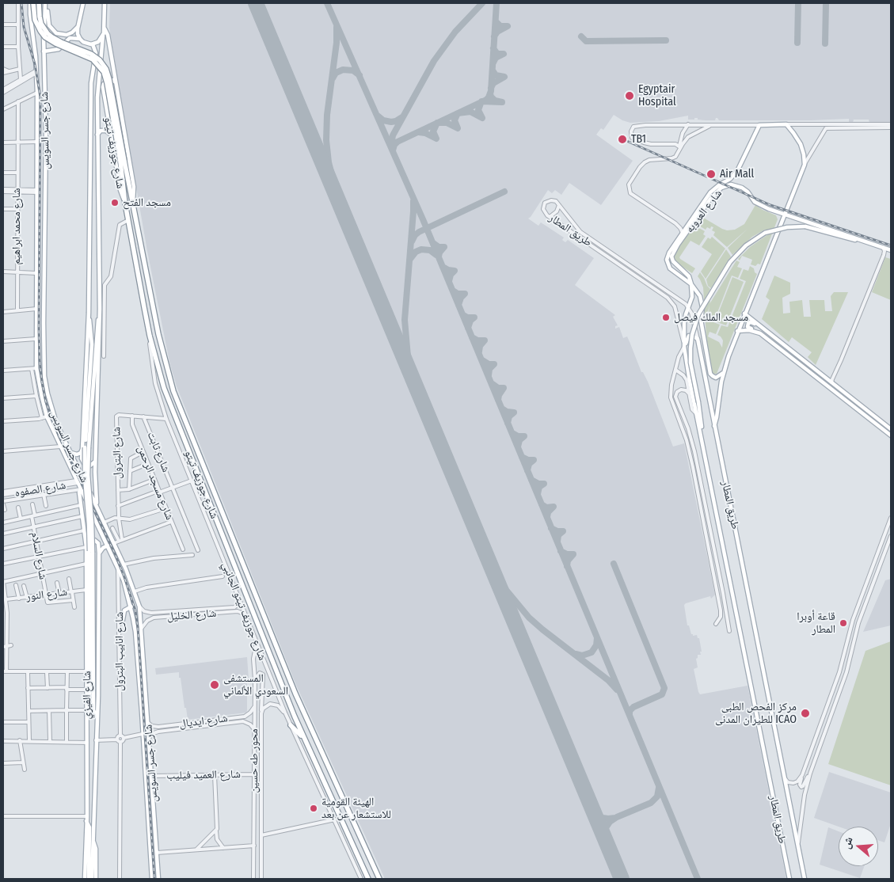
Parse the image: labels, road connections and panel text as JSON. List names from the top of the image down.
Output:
{
  "streets": {
    "highway": ["شارع جوزيف تيتو"],
    "main road": [
      "شارع جسر السويس",
      "شارع العروبه",
      "طريق المطار",
      "شارع الفيزي"
    ],
    "street": [
      "شارع محمد ابراهيم",
      "شارع ثابت",
      "شارع البترول",
      "شارع مسجد الرحمن",
      "شارع الصفوه",
      "شارع السلام",
      "شارع النور",
      "شارع جوزيف تيتو الجانبي",
      "شارع الخليل",
      "شارع انابيب البترول",
      "شارع ايديال",
      "محور طه حسين",
      "شارع العميد فيليب"
    ]
  },
  "crossings": [
    ["شارع جسر السويس", "شارع الصفوه"],
    ["شارع جسر السويس", "شارع انابيب البترول"],
    ["شارع جسر السويس", "شارع الفيزي"],
    ["شارع جسر السويس", "شارع العميد فيليب"],
    ["شارع جوزيف تيتو", "شارع جوزيف تيتو الجانبي"],
    ["شارع ثابت", "شارع البترول"],
    ["شارع البترول", "شارع مسجد الرحمن"],
    ["شارع البترول", "شارع جوزيف تيتو الجانبي"],
    ["شارع السلام", "شارع النور"],
    ["شارع النور", "شارع الفيزي"],
    ["شارع جوزيف تيتو الجانبي", "شارع الخليل"],
    ["شارع جوزيف تيتو الجانبي", "محور طه حسين"],
    ["شارع ايديال", "محور طه حسين"],
    ["محور طه حسين", "شارع العميد فيليب"]
  ],
  "places": [
    "Egyptair Hospital",
    "TB1",
    "Air Mall",
    "مسجد الفتح",
    "مسجد الملك فيصل",
    "قاعة أوبرا المطار",
    "المستشفى السعودي الألماني",
    "مركز الفحص الطبى للطيران المدنى ICAO",
    "الهيئة القومية للاستشعار عن بعد"
  ],
  "north": "left"
}
